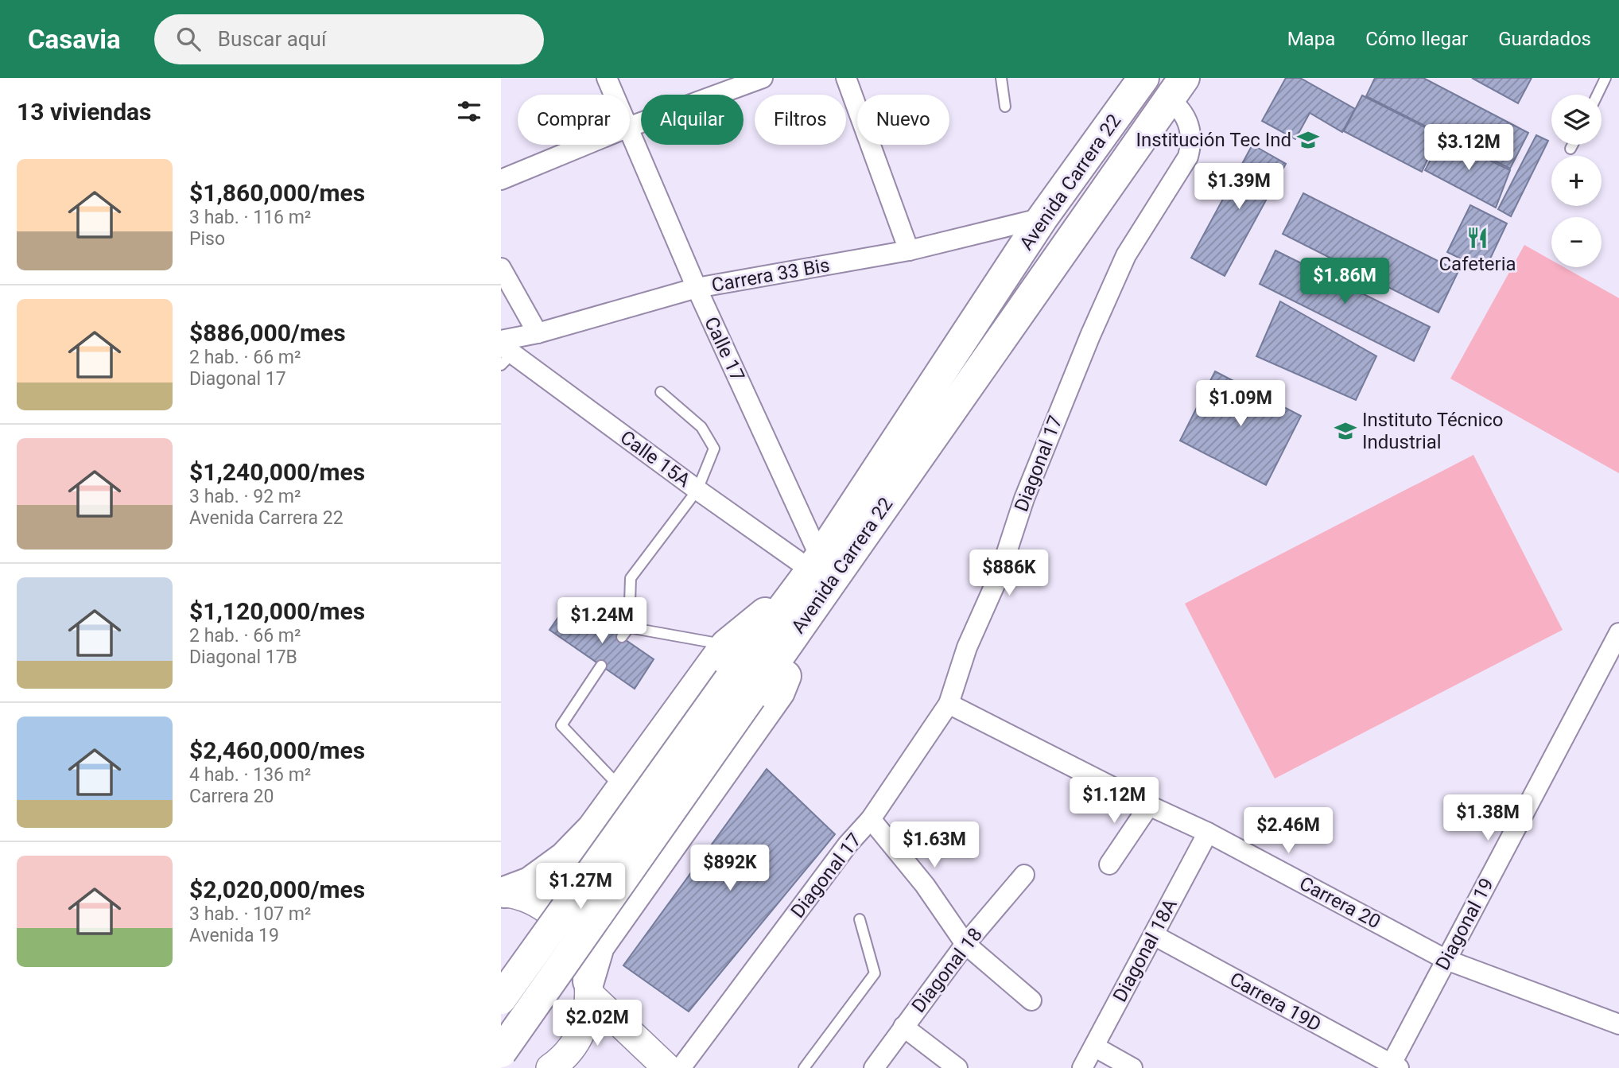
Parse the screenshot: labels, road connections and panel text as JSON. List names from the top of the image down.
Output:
{
  "streets": {
    "main road": ["Avenida Carrera 22"],
    "street": [
      "Carrera 33 Bis",
      "Calle 17",
      "Calle 15A",
      "Diagonal 17",
      "Carrera 20",
      "Diagonal 19",
      "Diagonal 18A",
      "Diagonal 18",
      "Carrera 19D"
    ]
  },
  "crossings": [
    ["Avenida Carrera 22", "Carrera 33 Bis"],
    ["Avenida Carrera 22", "Calle 17"],
    ["Avenida Carrera 22", "Calle 15A"],
    ["Avenida Carrera 22", "Diagonal 17"],
    ["Carrera 33 Bis", "Calle 17"],
    ["Carrera 33 Bis", "Calle 15A"],
    ["Calle 17", "Calle 15A"],
    ["Diagonal 17", "Carrera 20"],
    ["Carrera 20", "Diagonal 19"],
    ["Carrera 20", "Diagonal 18A"],
    ["Diagonal 19", "Carrera 19D"],
    ["Diagonal 18A", "Carrera 19D"]
  ],
  "places": {
    "school or university": ["Institución Tec Ind", "Instituto Técnico Industrial"],
    "restaurant": ["Cafeteria"]
  },
  "page": {
    "header": "Casavia",
    "search": "Buscar aquí",
    "nav": ["Mapa", "Cómo llegar", "Guardados"],
    "heading": "13 viviendas",
    "map_buttons": ["+", "−"],
    "chip": [
      "Comprar",
      "Alquilar",
      "Filtros",
      "Nuevo"
    ],
    "price": [
      "$3.12M",
      "$1.39M",
      "$1.86M",
      "$1.09M",
      "$886K",
      "$1.24M",
      "$1.12M",
      "$1.38M",
      "$2.46M",
      "$1.63M",
      "$892K",
      "$1.27M",
      "$2.02M"
    ],
    "list": [
      {
        "name": "$1,860,000/mes",
        "note": "3 hab. · 116 m² · Piso"
      },
      {
        "name": "$886,000/mes",
        "note": "2 hab. · 66 m² · Diagonal 17"
      },
      {
        "name": "$1,240,000/mes",
        "note": "3 hab. · 92 m² · Avenida Carrera 22"
      },
      {
        "name": "$1,120,000/mes",
        "note": "2 hab. · 66 m² · Diagonal 17B"
      },
      {
        "name": "$2,460,000/mes",
        "note": "4 hab. · 136 m² · Carrera 20"
      },
      {
        "name": "$2,020,000/mes",
        "note": "3 hab. · 107 m² · Avenida 19"
      }
    ]
  }
}
